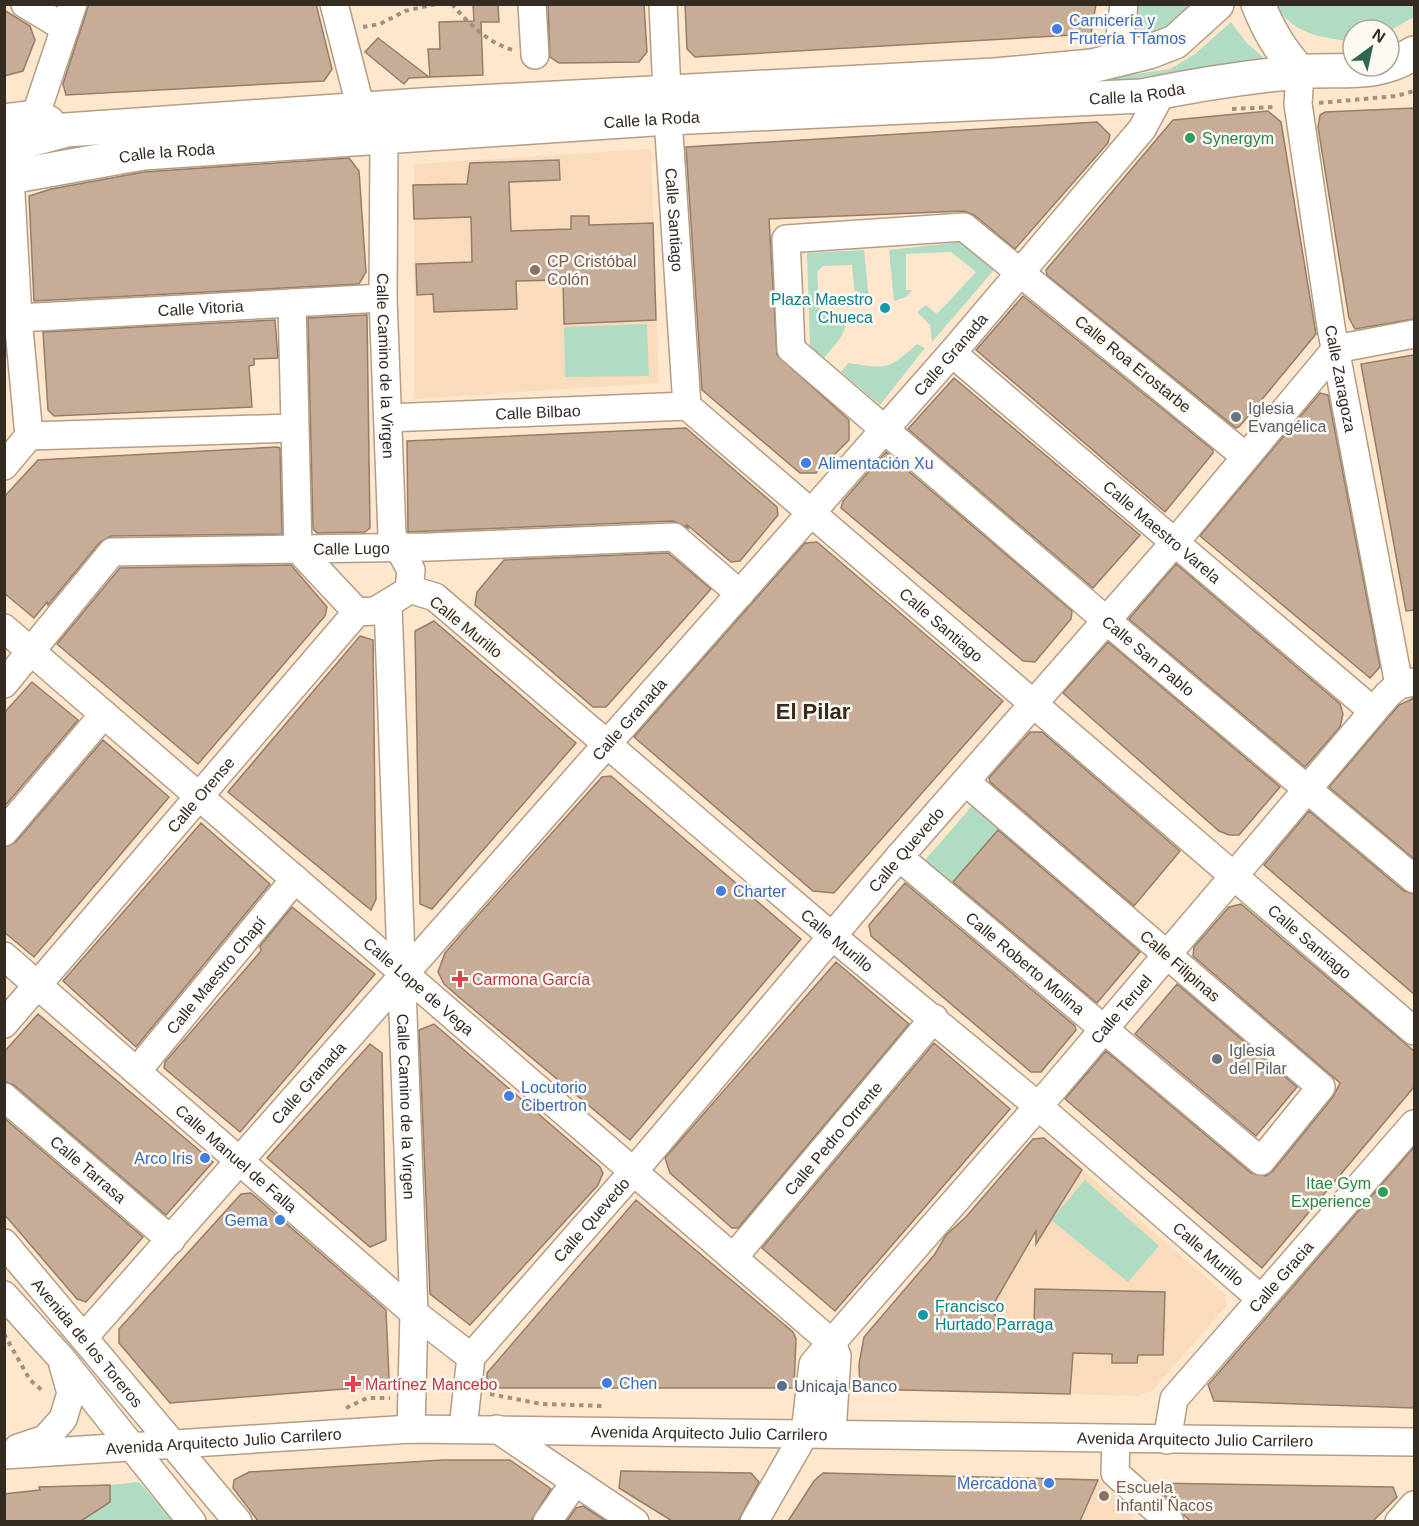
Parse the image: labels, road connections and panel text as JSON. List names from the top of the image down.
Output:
{
  "streets": {
    "main road": ["Calle la Roda"],
    "street": [
      "Calle Santiago",
      "Calle Vitoria",
      "Calle Granada",
      "Calle Roa Erostarbe",
      "Calle Camino de la Virgen",
      "Calle Zaragoza",
      "Calle Bilbao",
      "Calle Maestro Varela",
      "Calle Lugo",
      "Calle Murillo",
      "Calle San Pablo",
      "Calle Orense",
      "Calle Quevedo",
      "Calle Roberto Molina",
      "Calle Filipinas",
      "Calle Maestro Chapí",
      "Calle Lope de Vega",
      "Calle Teruel",
      "Calle Pedro Orrente",
      "Calle Manuel de Falla",
      "Calle Tarrasa",
      "Calle Gracia",
      "Avenida de los Toreros",
      "Avenida Arquitecto Julio Carrilero"
    ]
  },
  "crossings": [
    ["Calle la Roda", "Calle Santiago"],
    ["Calle la Roda", "Calle Granada"],
    ["Calle la Roda", "Calle Camino de la Virgen"],
    ["Calle la Roda", "Calle Zaragoza"],
    ["Calle Santiago", "Calle Granada"],
    ["Calle Santiago", "Calle Bilbao"],
    ["Calle Santiago", "Calle Quevedo"],
    ["Calle Santiago", "Calle Teruel"],
    ["Calle Vitoria", "Calle Camino de la Virgen"],
    ["Calle Granada", "Calle Roa Erostarbe"],
    ["Calle Granada", "Calle Camino de la Virgen"],
    ["Calle Granada", "Calle Maestro Varela"],
    ["Calle Granada", "Calle Lugo"],
    ["Calle Granada", "Calle Murillo"],
    ["Calle Granada", "Calle San Pablo"],
    ["Calle Granada", "Calle Lope de Vega"],
    ["Calle Granada", "Calle Manuel de Falla"],
    ["Calle Granada", "Calle Tarrasa"],
    ["Calle Granada", "Avenida de los Toreros"],
    ["Calle Roa Erostarbe", "Calle Quevedo"],
    ["Calle Camino de la Virgen", "Calle Bilbao"],
    ["Calle Camino de la Virgen", "Calle Lugo"],
    ["Calle Camino de la Virgen", "Calle Murillo"],
    ["Calle Camino de la Virgen", "Calle Lope de Vega"],
    ["Calle Camino de la Virgen", "Calle Manuel de Falla"],
    ["Calle Camino de la Virgen", "Avenida Arquitecto Julio Carrilero"],
    ["Calle Zaragoza", "Calle Quevedo"],
    ["Calle Zaragoza", "Calle Teruel"],
    ["Calle Maestro Varela", "Calle Quevedo"],
    ["Calle Maestro Varela", "Calle Teruel"],
    ["Calle Lugo", "Calle Lope de Vega"],
    ["Calle Murillo", "Calle Quevedo"],
    ["Calle Murillo", "Calle Teruel"],
    ["Calle Murillo", "Calle Pedro Orrente"],
    ["Calle Murillo", "Calle Gracia"],
    ["Calle San Pablo", "Calle Quevedo"],
    ["Calle San Pablo", "Calle Teruel"],
    ["Calle Orense", "Calle Lope de Vega"],
    ["Calle Orense", "Calle Manuel de Falla"],
    ["Calle Quevedo", "Calle Roberto Molina"],
    ["Calle Quevedo", "Calle Filipinas"],
    ["Calle Quevedo", "Calle Lope de Vega"],
    ["Calle Quevedo", "Calle Manuel de Falla"],
    ["Calle Roberto Molina", "Calle Filipinas"],
    ["Calle Roberto Molina", "Calle Teruel"],
    ["Calle Filipinas", "Calle Teruel"],
    ["Calle Maestro Chapí", "Calle Lope de Vega"],
    ["Calle Maestro Chapí", "Calle Manuel de Falla"],
    ["Calle Lope de Vega", "Calle Teruel"],
    ["Calle Lope de Vega", "Calle Pedro Orrente"],
    ["Calle Teruel", "Avenida Arquitecto Julio Carrilero"],
    ["Calle Gracia", "Avenida Arquitecto Julio Carrilero"],
    ["Avenida de los Toreros", "Avenida Arquitecto Julio Carrilero"]
  ],
  "districts": ["El Pilar"],
  "places": {
    "other": [
      "Carnicería y Frutería TTamos",
      "Synergym",
      "CP Cristóbal Colón",
      "Plaza Maestro Chueca",
      "Iglesia Evangélica",
      "Alimentación Xu",
      "Charter",
      "Iglesia del Pilar",
      "Locutorio Cibertron",
      "Arco Iris",
      "Itae Gym Experience",
      "Gema",
      "Francisco Hurtado Parraga",
      "Chen",
      "Unicaja Banco",
      "Mercadona",
      "Escuela Infantil Ñacos"
    ],
    "health": ["Carmona García", "Martínez Mancebo"]
  },
  "north": "top right"
}
